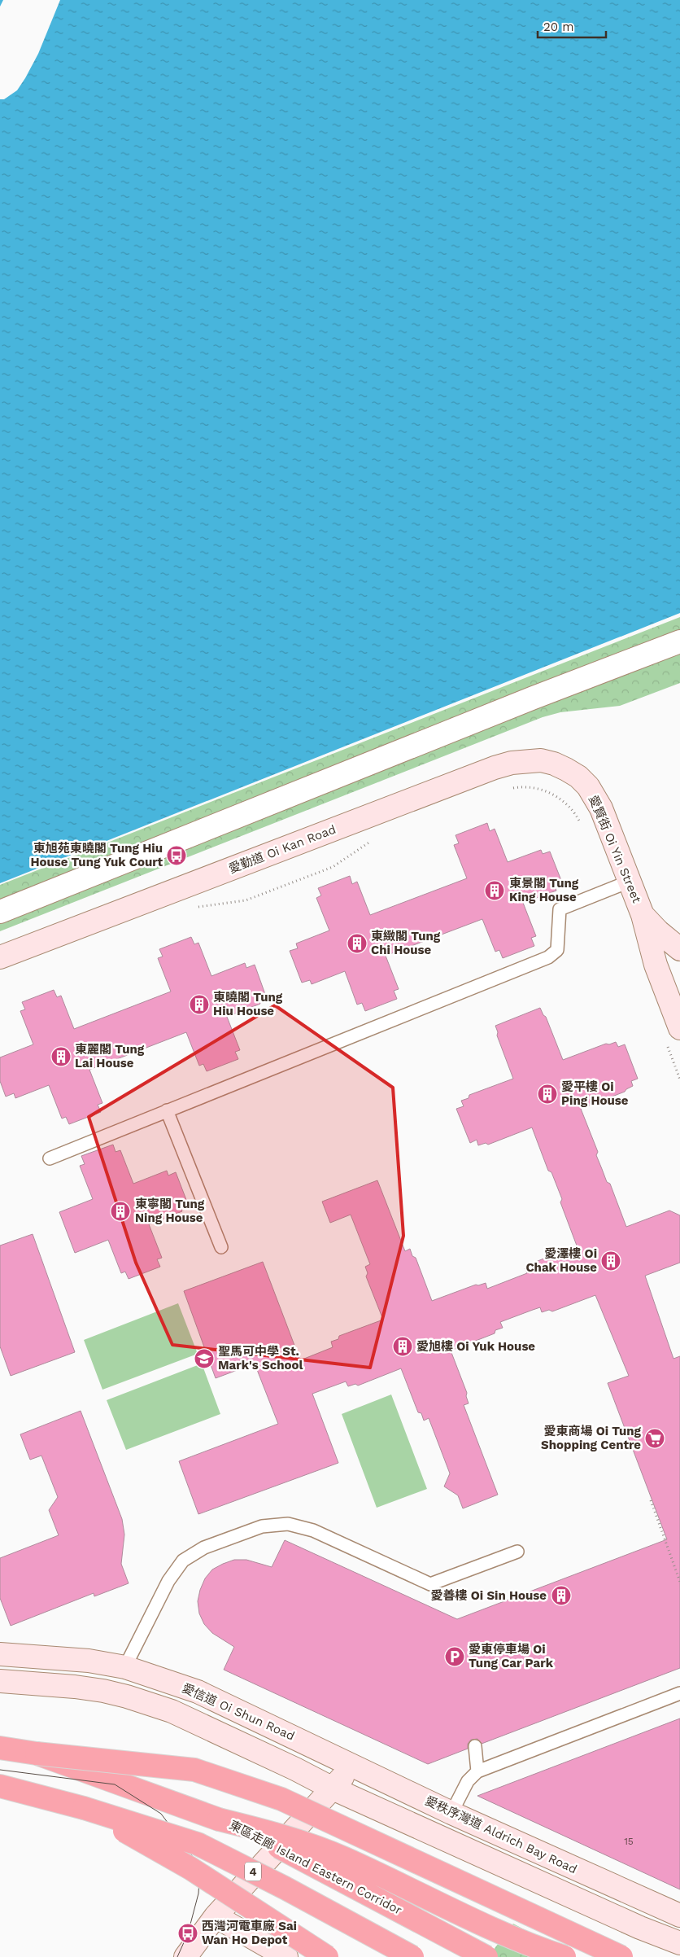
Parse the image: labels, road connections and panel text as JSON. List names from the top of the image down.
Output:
{
  "streets": {
    "highway": ["東區走廊 Island Eastern Corridor", "4"],
    "main road": [
      "愛勤道 Oi Kan Road",
      "愛賢街 Oi Yin Street",
      "愛信道 Oi Shun Road",
      "愛秩序灣道 Aldrich Bay Road"
    ]
  },
  "crossings": [
    ["愛勤道 Oi Kan Road", "愛賢街 Oi Yin Street"],
    ["愛信道 Oi Shun Road", "愛秩序灣道 Aldrich Bay Road"]
  ],
  "places": {
    "bus stop": ["東旭苑東曉閣 Tung Hiu House Tung Yuk Court", "西灣河電車廠 Sai Wan Ho Depot"],
    "building": [
      "東景閣 Tung King House",
      "東緻閣 Tung Chi House",
      "東曉閣 Tung Hiu House",
      "東麗閣 Tung Lai House",
      "愛平樓 Oi Ping House",
      "東寧閣 Tung Ning House",
      "愛澤樓 Oi Chak House",
      "愛旭樓 Oi Yuk House",
      "愛善樓 Oi Sin House"
    ],
    "school or university": ["聖馬可中學 St. Mark's School"],
    "supermarket": ["愛東商場 Oi Tung Shopping Centre"],
    "parking": ["愛東停車場 Oi Tung Car Park"]
  },
  "house_numbers": ["15"],
  "scale_bar": "20 m"
}
